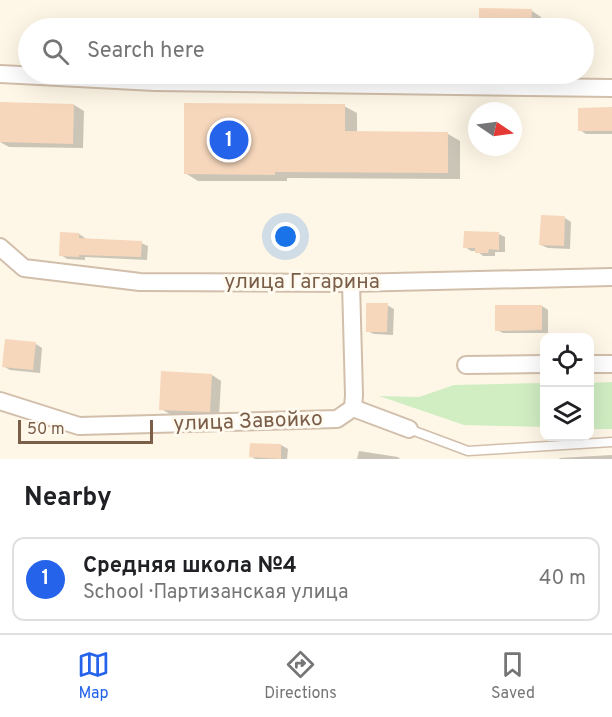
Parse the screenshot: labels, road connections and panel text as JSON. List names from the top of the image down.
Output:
{
  "streets": {
    "street": ["улица Гагарина", "улица Завойко"]
  },
  "scale_bar": "50 m",
  "north": "right",
  "page": {
    "search": "Search here",
    "pins": "1",
    "scale": "50 m",
    "heading": "Nearby",
    "list": [
      {
        "mark": "1",
        "name": "Средняя школа №4",
        "note": "School · Партизанская улица",
        "value": "40 m"
      }
    ],
    "nav": ["Map", "Directions", "Saved"]
  }
}
